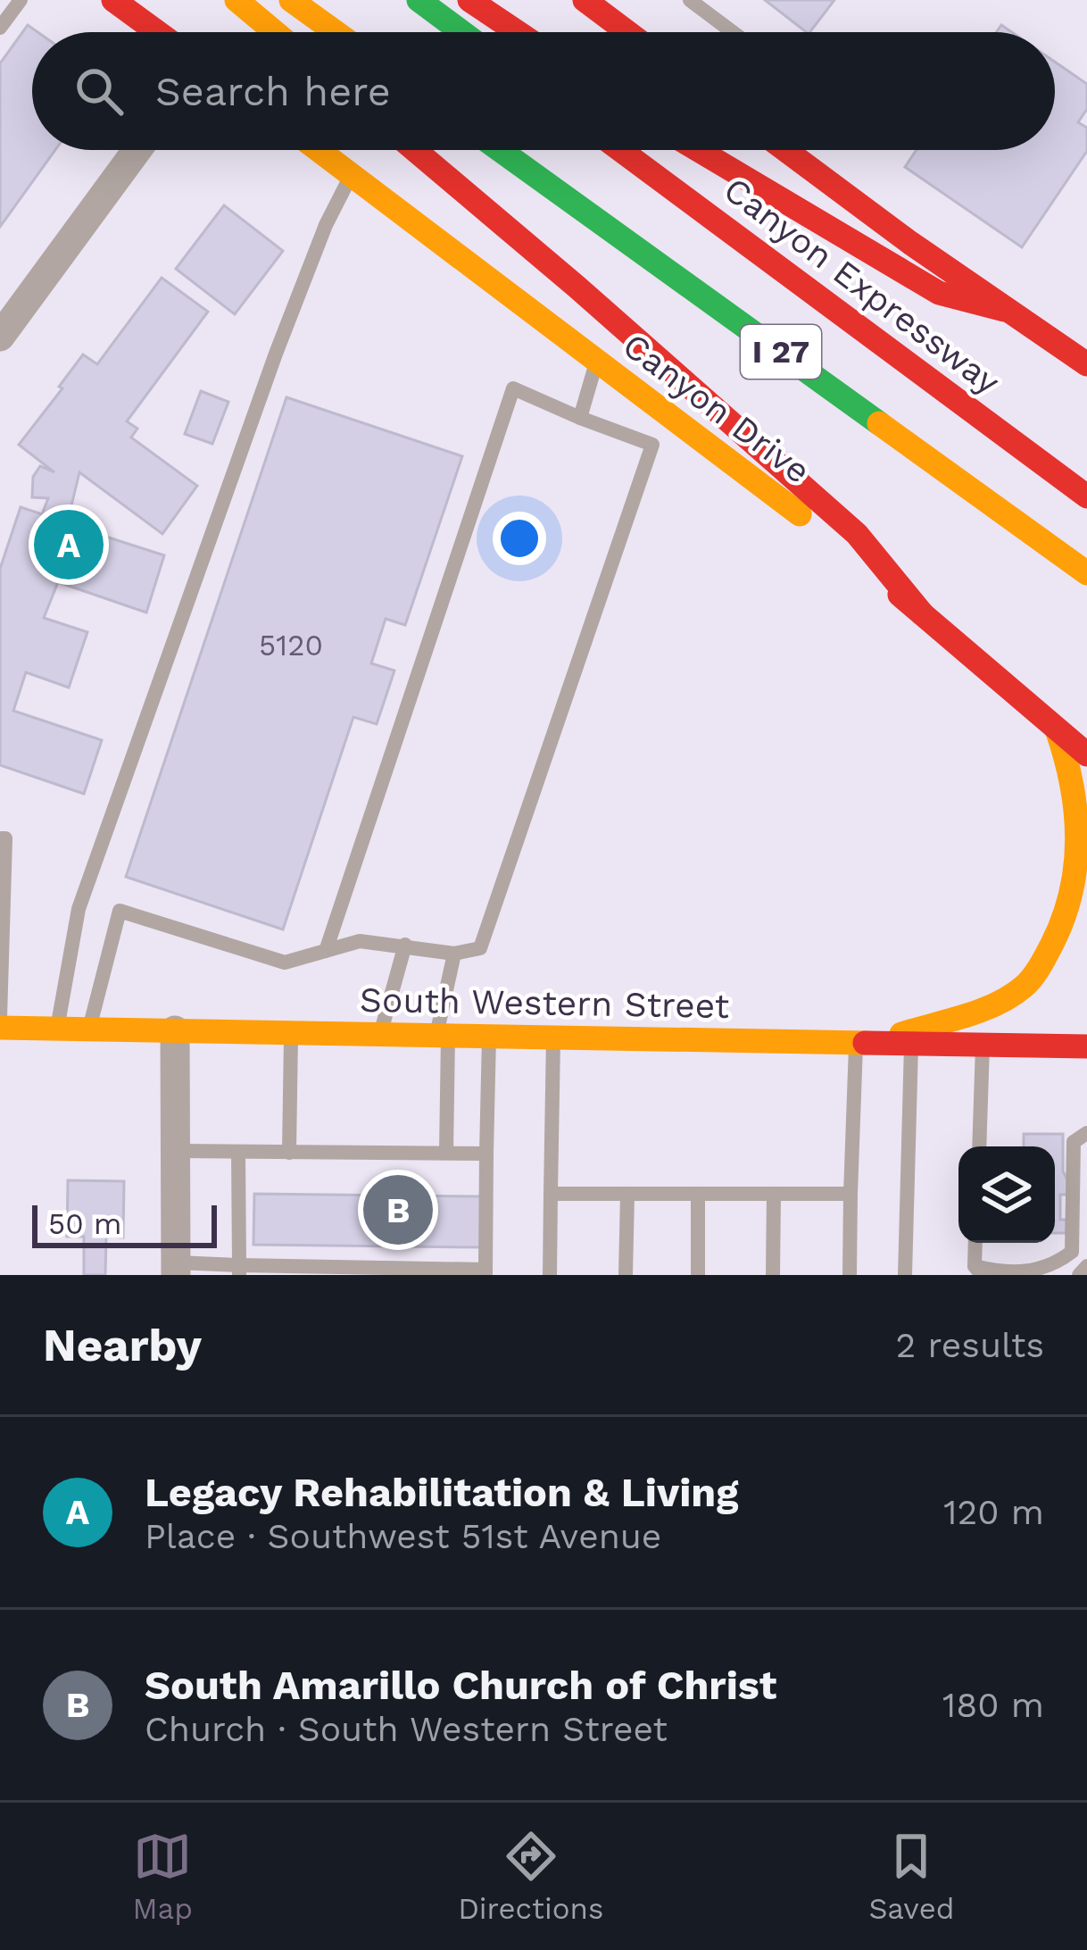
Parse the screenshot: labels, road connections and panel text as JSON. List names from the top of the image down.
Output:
{
  "streets": {
    "main road": [
      "Canyon Expressway",
      "I 27",
      "Canyon Drive",
      "South Western Street"
    ]
  },
  "house_numbers": ["5120"],
  "scale_bar": "50 m",
  "page": {
    "search": "Search here",
    "pins": ["A", "B"],
    "scale": "50 m",
    "heading": ["Nearby", "2 results"],
    "list": [
      {
        "mark": "A",
        "name": "Legacy Rehabilitation & Living",
        "note": "Place · Southwest 51st Avenue",
        "value": "120 m"
      },
      {
        "mark": "B",
        "name": "South Amarillo Church of Christ",
        "note": "Church · South Western Street",
        "value": "180 m"
      }
    ],
    "nav": ["Map", "Directions", "Saved"]
  }
}
